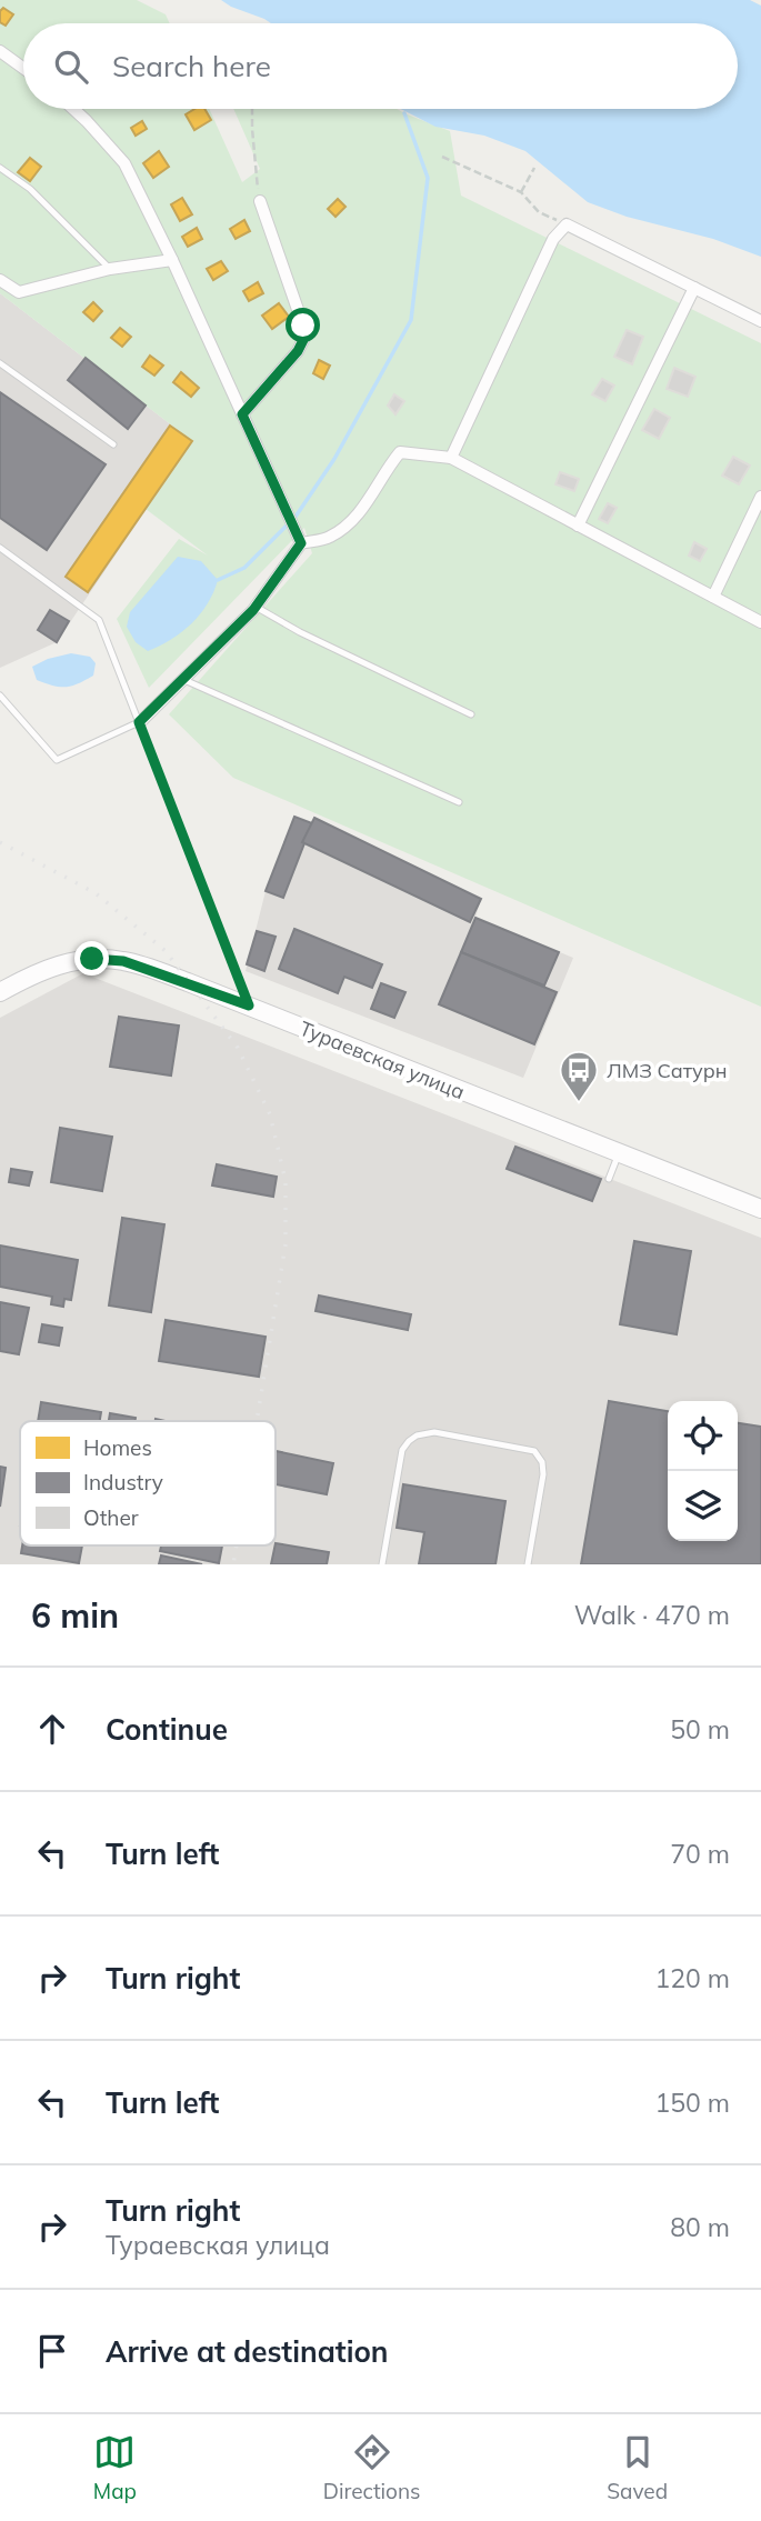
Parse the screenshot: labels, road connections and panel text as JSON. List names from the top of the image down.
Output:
{
  "streets": {
    "main road": ["Тураевская улица"]
  },
  "places": {
    "bus stop": ["ЛМЗ Сатурн"]
  },
  "legend": ["Homes", "Industry", "Other"],
  "page": {
    "search": "Search here",
    "heading": ["6 min", "Walk · 470 m"],
    "list": [
      ["Continue", "50 m"],
      ["Turn left", "70 m"],
      ["Turn right", "120 m"],
      ["Turn left", "150 m"],
      ["Turn right", "Тураевская улица", "80 m"],
      "Arrive at destination"
    ],
    "nav": ["Map", "Directions", "Saved"]
  }
}
